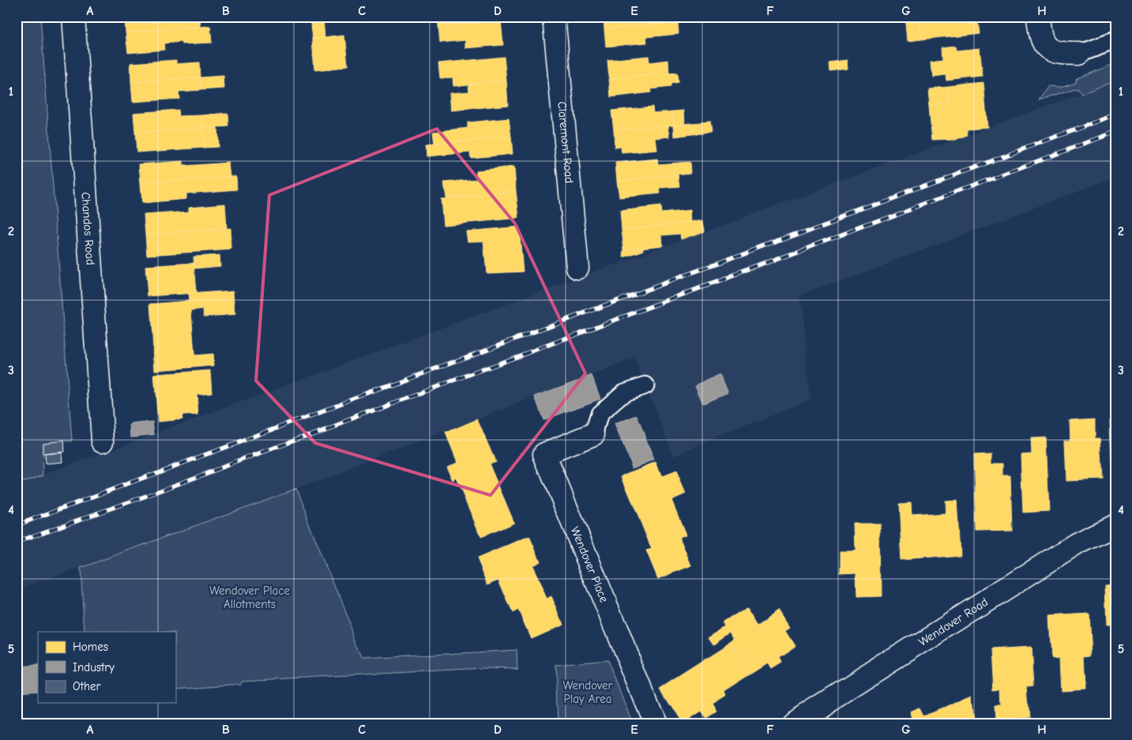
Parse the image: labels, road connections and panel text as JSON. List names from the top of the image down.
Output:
{
  "streets": {
    "street": [
      "Claremont Road",
      "Chandos Road",
      "Wendover Place",
      "Wendover Road"
    ]
  },
  "parks": ["Wendover Place Allotments", "Wendover Play Area"],
  "legend": ["Homes", "Industry", "Other"],
  "grid": {
    "columns": [
      "A",
      "B",
      "C",
      "D",
      "E",
      "F",
      "G",
      "H"
    ],
    "rows": [
      "1",
      "2",
      "3",
      "4",
      "5"
    ]
  }
}
